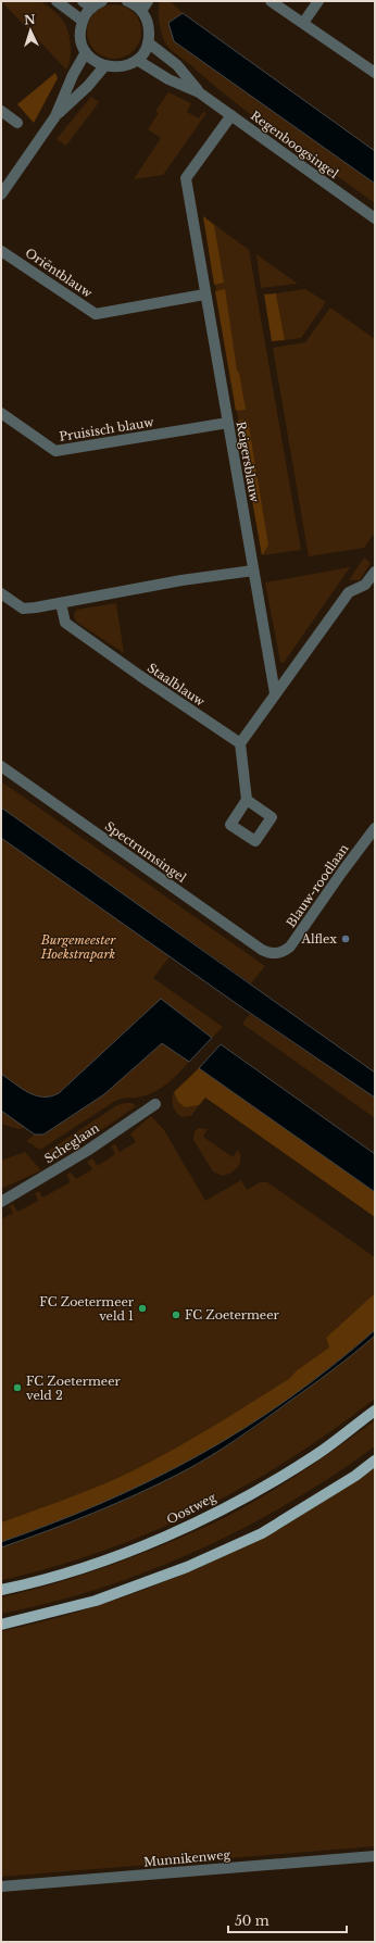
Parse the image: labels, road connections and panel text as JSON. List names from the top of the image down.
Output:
{
  "streets": {
    "main road": ["Oostweg"],
    "street": [
      "Regenboogsingel",
      "Oriëntblauw",
      "Pruisisch blauw",
      "Reigersblauw",
      "Staalblauw",
      "Spectrumsingel",
      "Blauw-roodlaan",
      "Scheglaan",
      "Munnikenweg"
    ]
  },
  "crossings": [
    ["Regenboogsingel", "Reigersblauw"],
    ["Oriëntblauw", "Reigersblauw"],
    ["Pruisisch blauw", "Reigersblauw"],
    ["Spectrumsingel", "Blauw-roodlaan"]
  ],
  "parks": ["Burgemeester Hoekstrapark"],
  "places": [
    "Alflex",
    "FC Zoetermeer veld 1",
    "FC Zoetermeer",
    "FC Zoetermeer veld 2"
  ],
  "scale_bar": "50 m",
  "north": "top"
}
